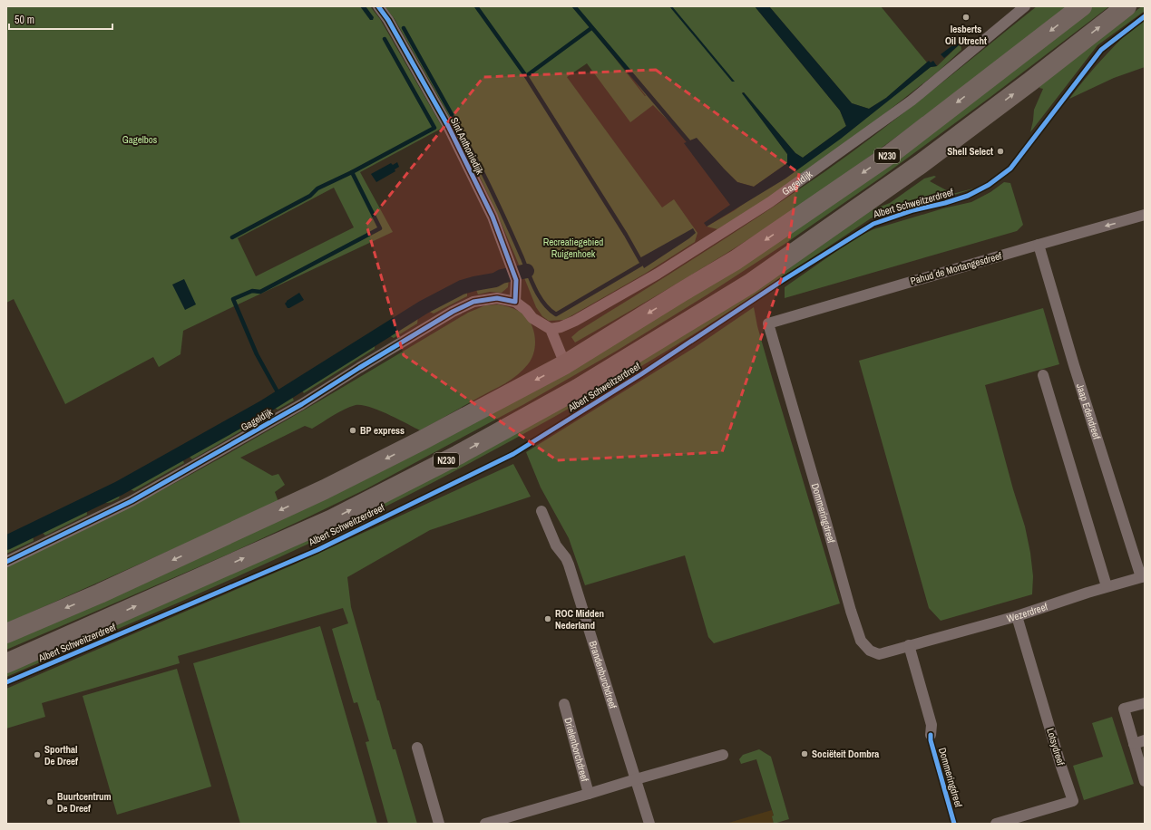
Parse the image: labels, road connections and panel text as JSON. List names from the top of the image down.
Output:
{
  "streets": {
    "highway": ["N230", "Albert Schweitzerdreef"],
    "street": [
      "Sint Anthoniedijk",
      "Gageldijk",
      "Pahud de Mortangesdreef",
      "Jaap Edendreef",
      "Dommeringdreef",
      "Wezerdreef",
      "Brandenburchdreef",
      "Lotsydreef",
      "Drielenborchdreef"
    ]
  },
  "crossings": [
    ["Sint Anthoniedijk", "Gageldijk"],
    ["Pahud de Mortangesdreef", "Jaap Edendreef"],
    ["Pahud de Mortangesdreef", "Dommeringdreef"],
    ["Jaap Edendreef", "Wezerdreef"],
    ["Dommeringdreef", "Wezerdreef"],
    ["Wezerdreef", "Lotsydreef"],
    ["Brandenburchdreef", "Drielenborchdreef"]
  ],
  "parks": ["Gagelbos", "Recreatiegebied Ruigenhoek"],
  "places": [
    "Iesberts Oil Utrecht",
    "Shell Select",
    "BP express",
    "ROC Midden Nederland",
    "Sociëteit Dombra",
    "Sporthal De Dreef",
    "Buurtcentrum De Dreef"
  ],
  "scale_bar": "50 m"
}
